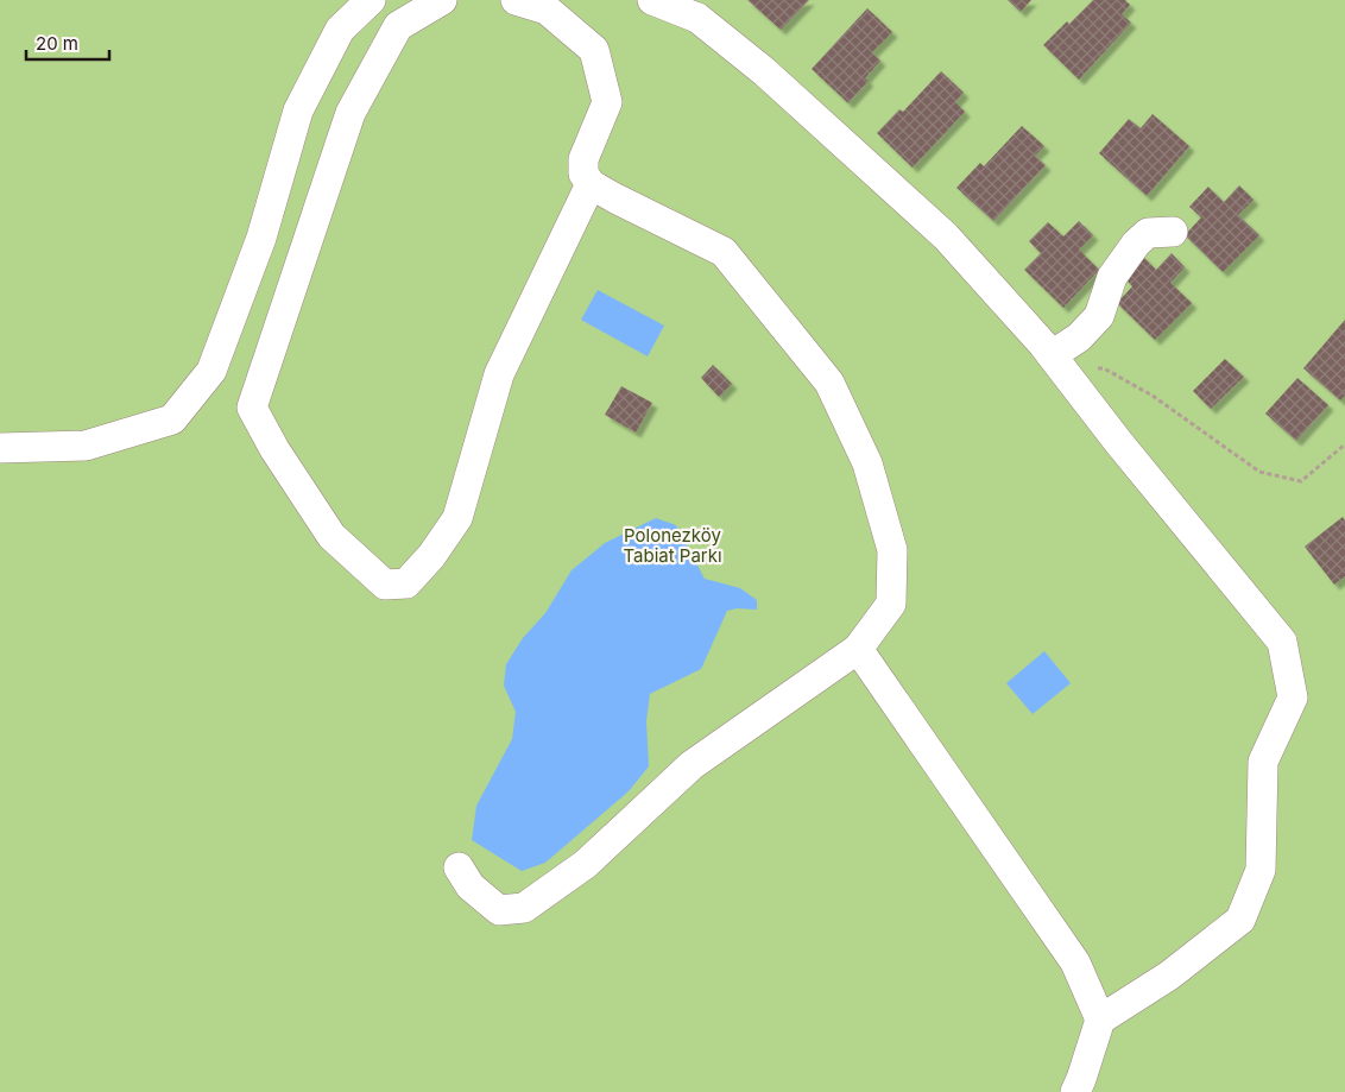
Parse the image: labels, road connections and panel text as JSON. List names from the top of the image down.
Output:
{
  "parks": ["Polonezköy Tabiat Parkı"],
  "scale_bar": "20 m"
}
